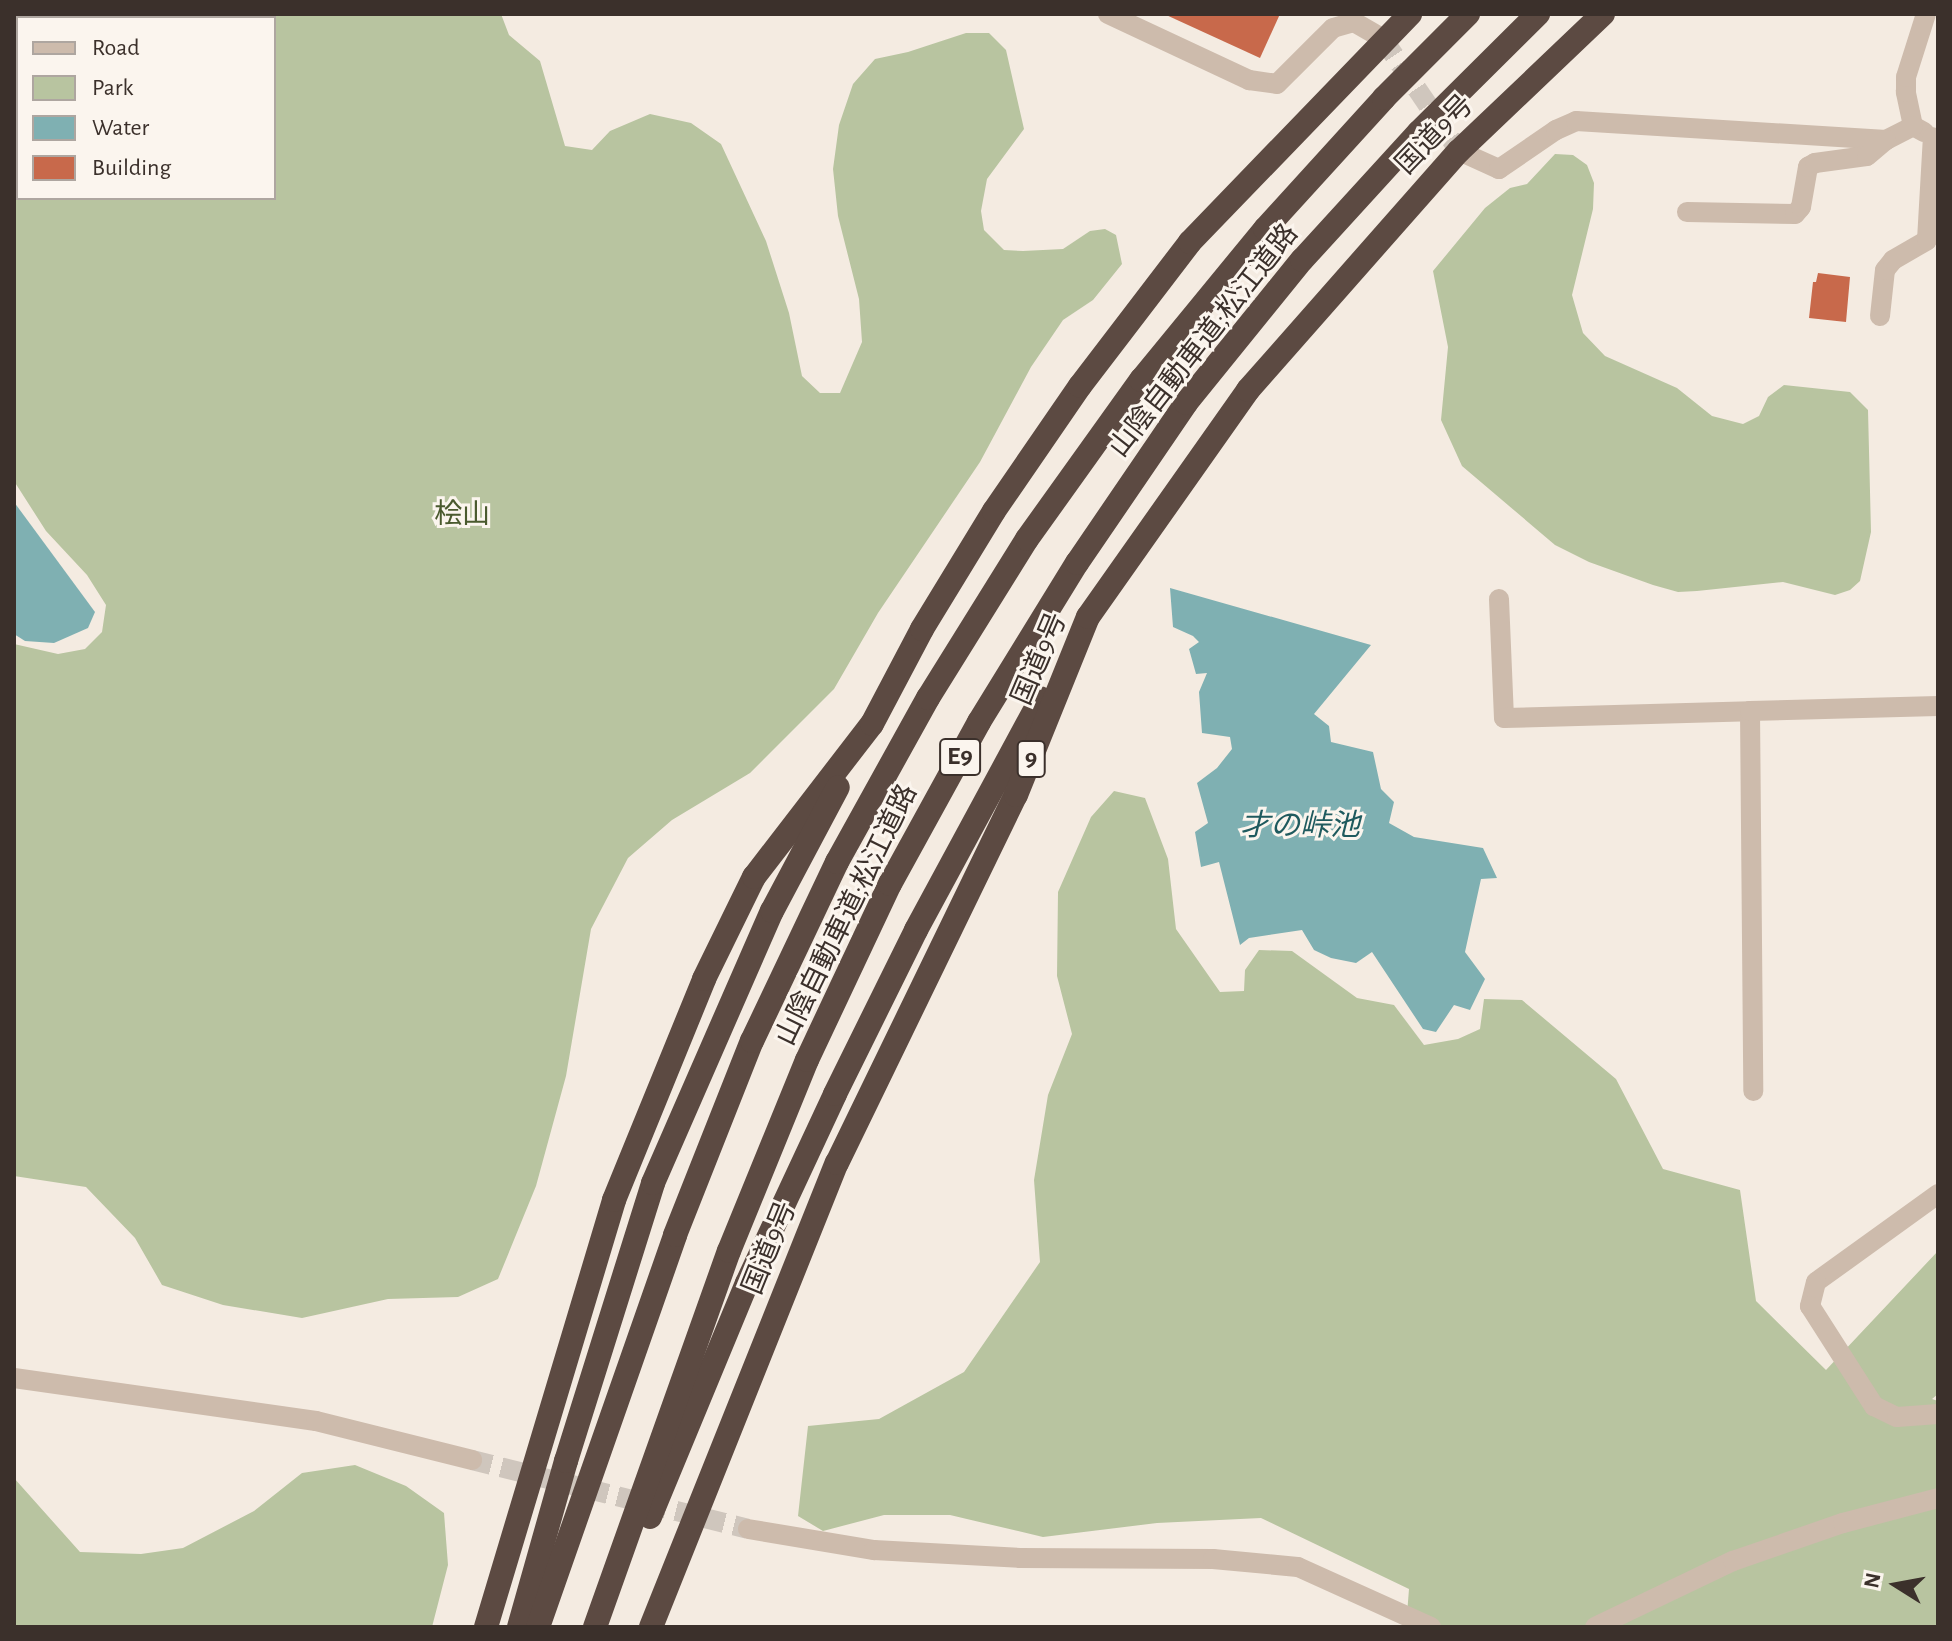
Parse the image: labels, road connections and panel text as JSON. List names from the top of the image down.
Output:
{
  "streets": {
    "highway": [
      "国道9号",
      "山陰自動車道;松江道路",
      "E9",
      "9"
    ]
  },
  "water": ["才の峠池"],
  "parks": ["桧山"],
  "legend": [
    "Road",
    "Park",
    "Water",
    "Building"
  ],
  "north": "left"
}
